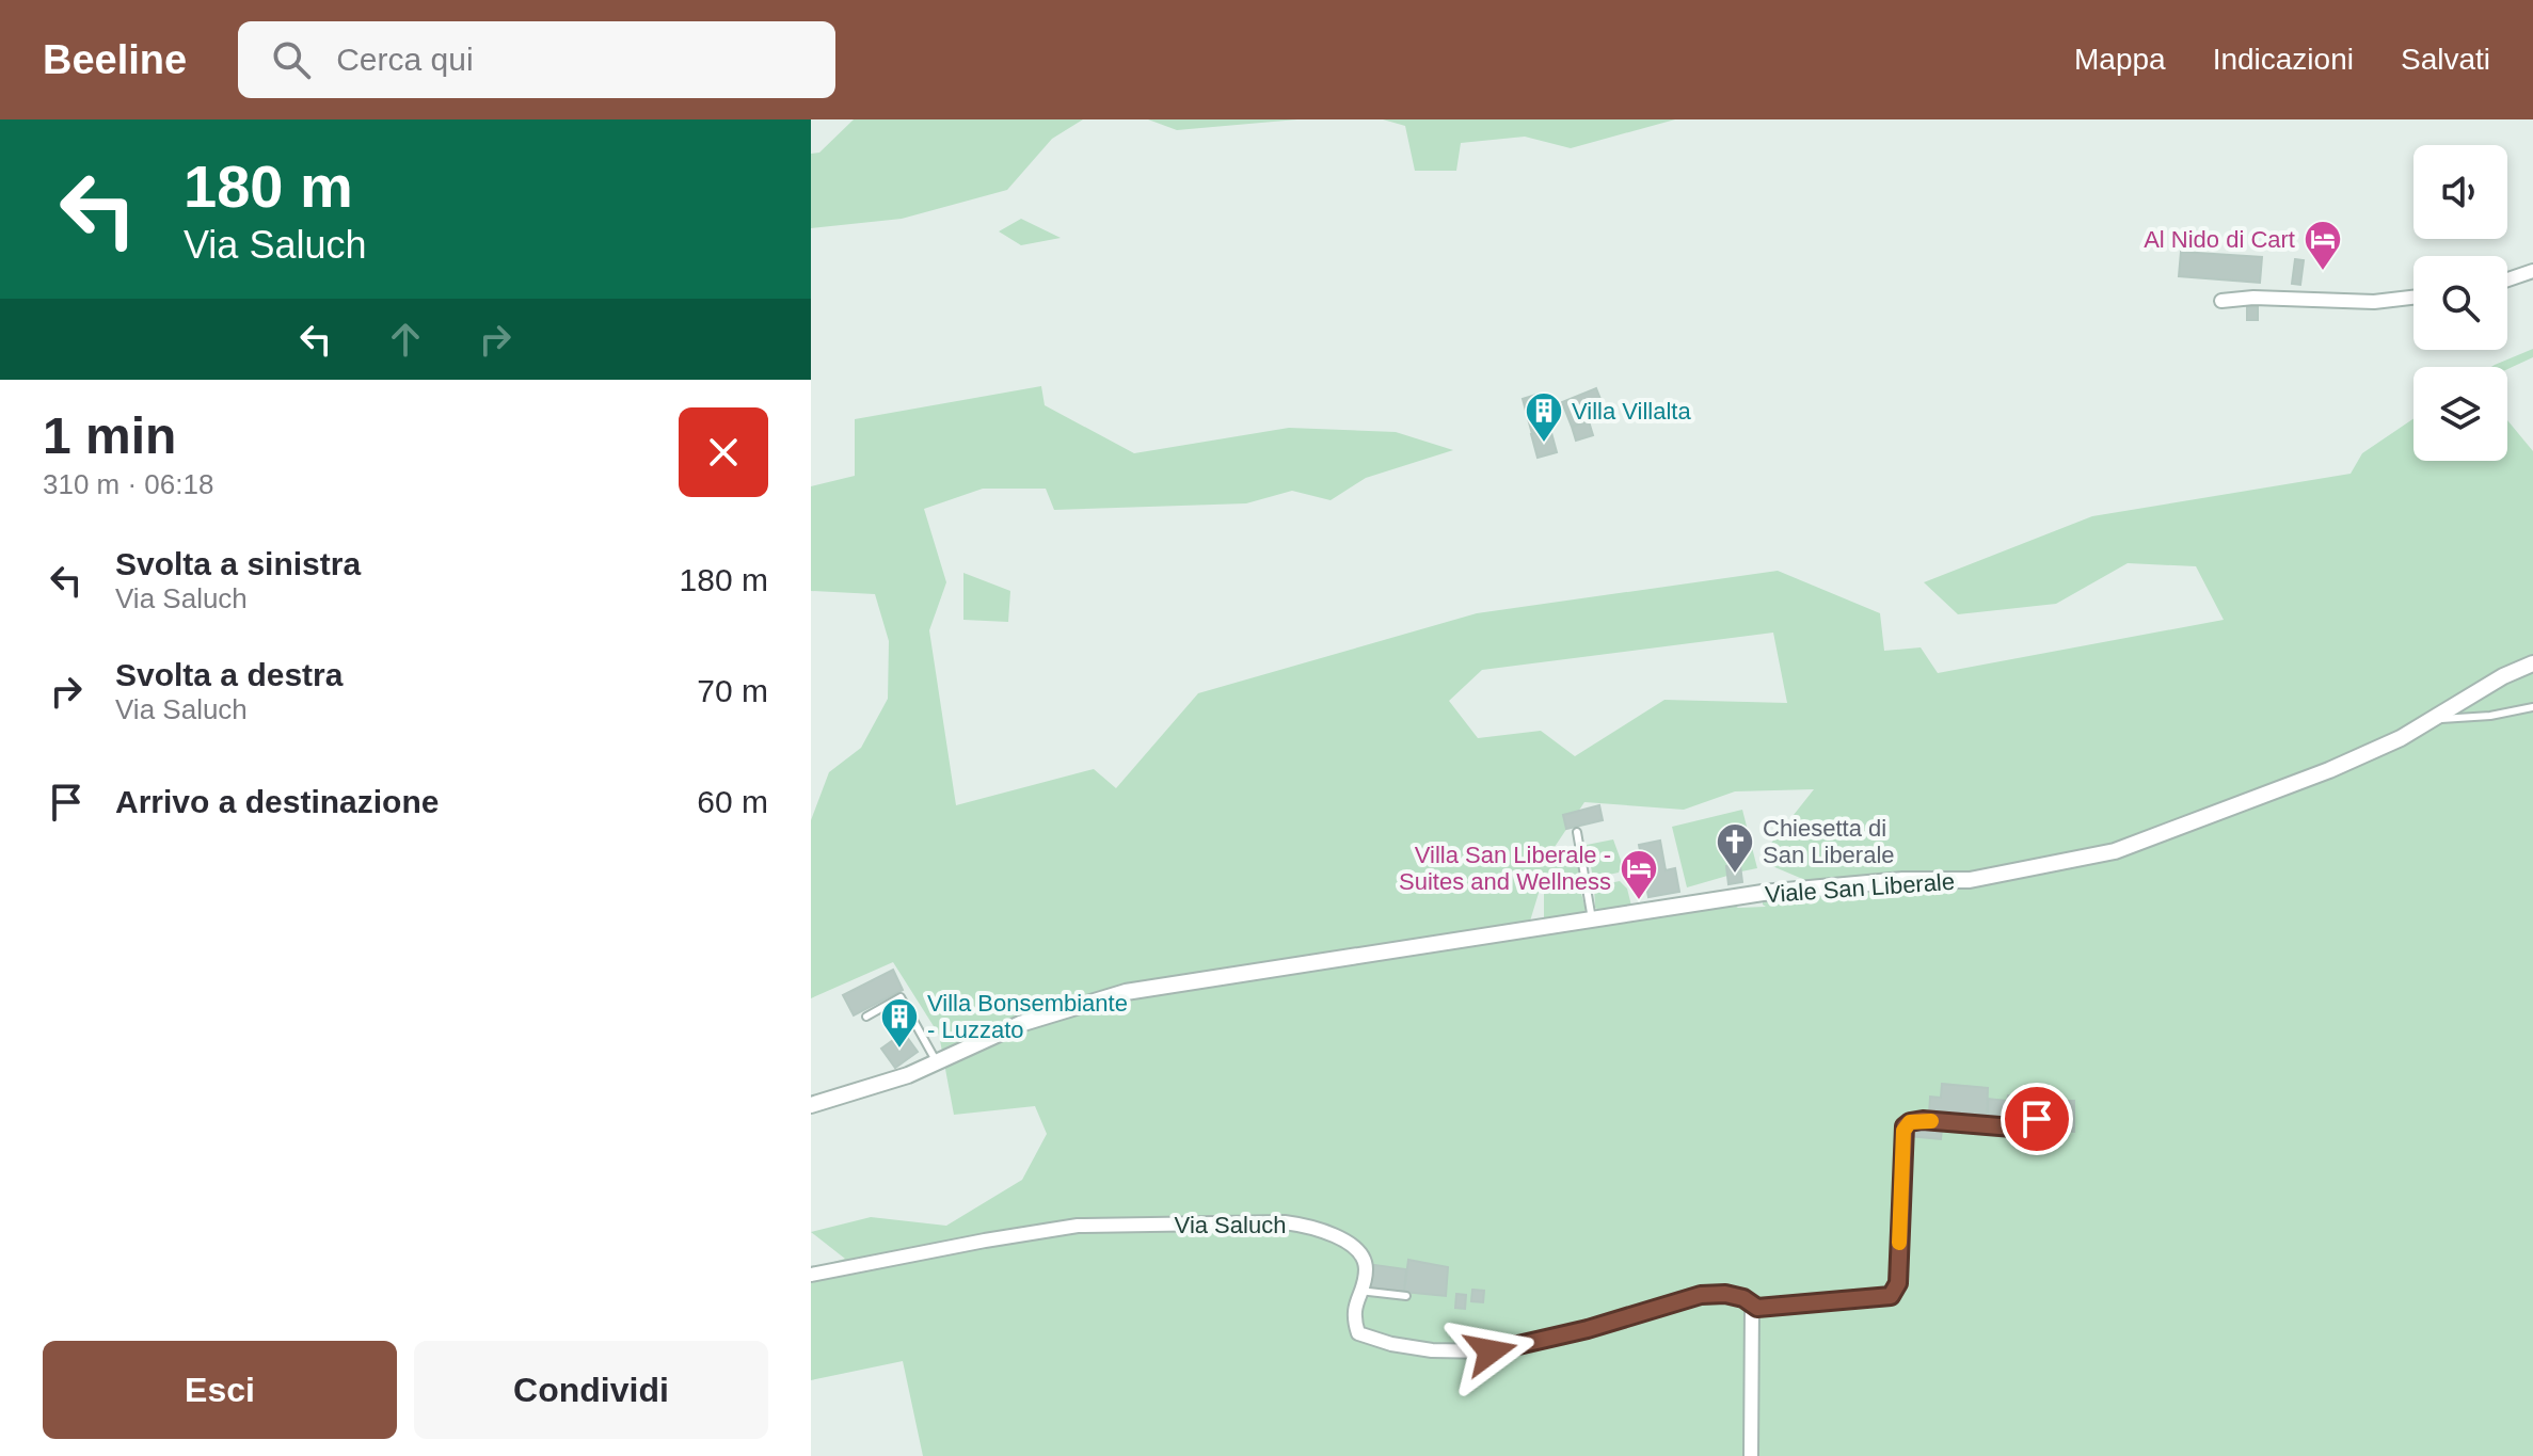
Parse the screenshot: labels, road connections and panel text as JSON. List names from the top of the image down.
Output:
{
  "streets": {
    "street": ["Viale San Liberale", "Via Saluch"]
  },
  "places": {
    "hotel": ["Al Nido di Cart", "Villa San Liberale - Suites and Wellness"],
    "building": ["Villa Villalta", "Villa Bonsembiante - Luzzato"],
    "church": ["Chiesetta di San Liberale"]
  },
  "page": {
    "header": "Beeline",
    "search": "Cerca qui",
    "nav": ["Mappa", "Indicazioni", "Salvati"],
    "turn": ["180 m", "Via Saluch"],
    "heading": ["1 min", "310 m · 06:18"],
    "list": [
      {
        "name": "Svolta a sinistra",
        "note": "Via Saluch",
        "value": "180 m"
      },
      {
        "name": "Svolta a destra",
        "note": "Via Saluch",
        "value": "70 m"
      },
      {
        "name": "Arrivo a destinazione",
        "value": "60 m"
      }
    ],
    "buttons": ["Esci", "Condividi"]
  }
}
